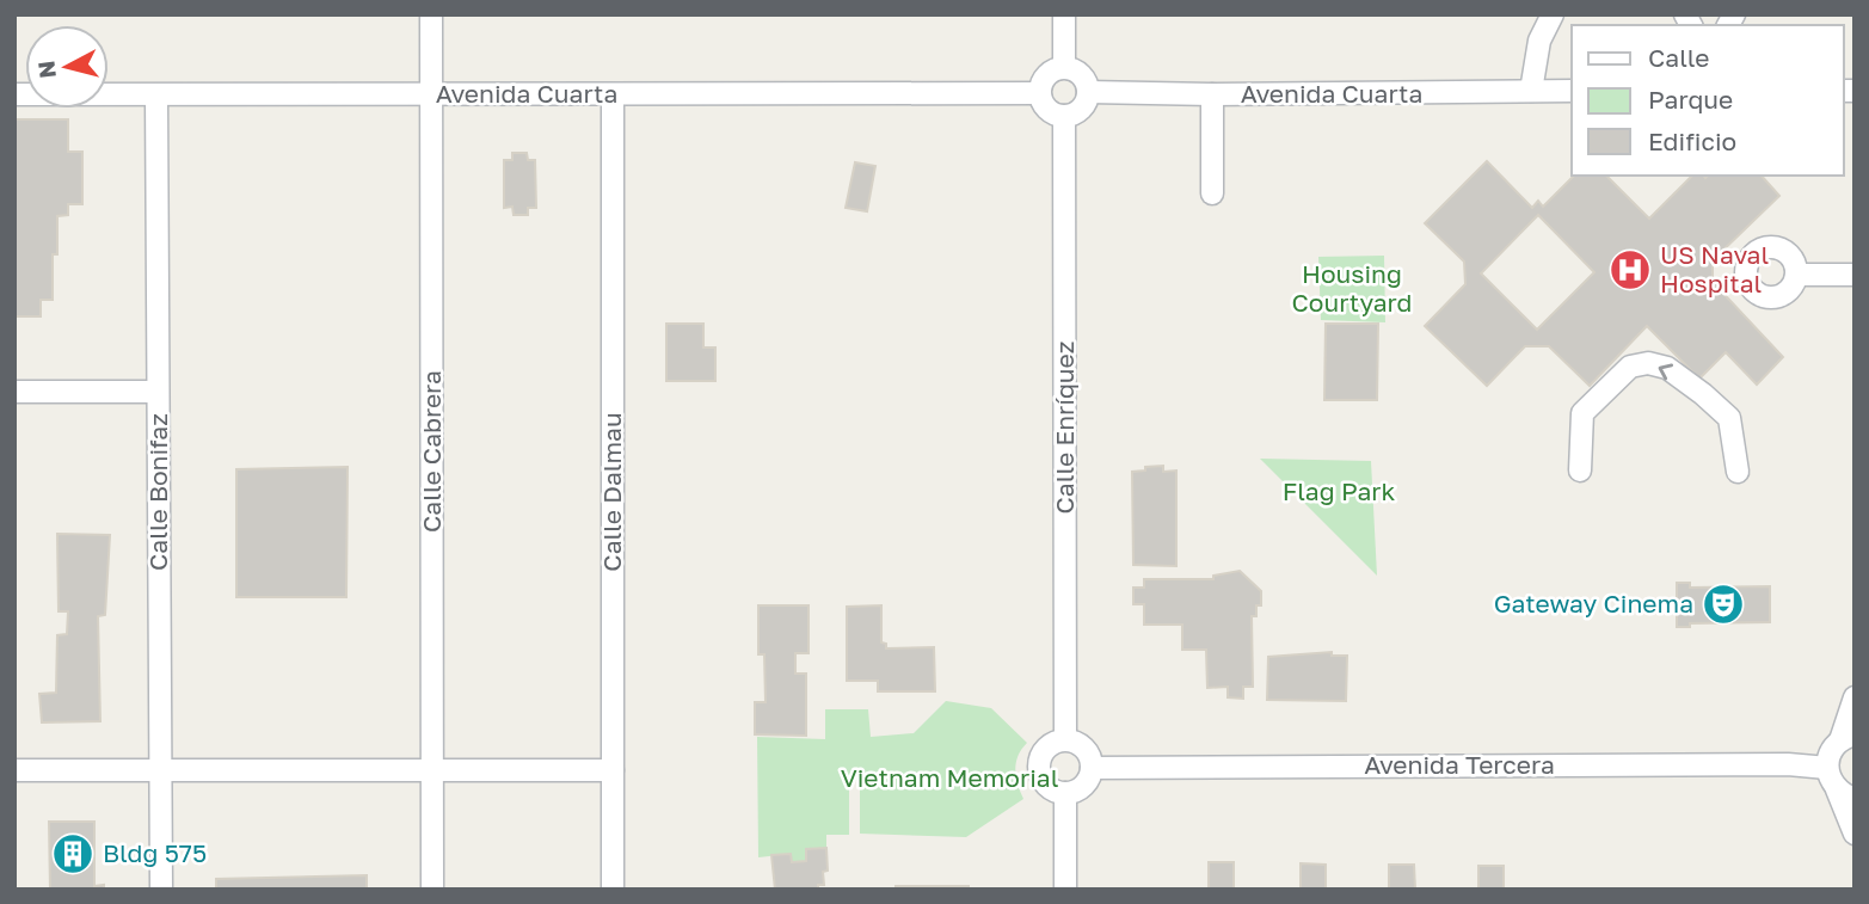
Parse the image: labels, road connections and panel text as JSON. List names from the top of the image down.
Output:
{
  "streets": {
    "street": [
      "Avenida Cuarta",
      "Calle Enríquez",
      "Calle Cabrera",
      "Calle Bonifaz",
      "Calle Dalmau",
      "Avenida Tercera"
    ]
  },
  "crossings": [
    ["Avenida Cuarta", "Calle Enríquez"],
    ["Avenida Cuarta", "Calle Cabrera"],
    ["Avenida Cuarta", "Calle Bonifaz"],
    ["Avenida Cuarta", "Calle Dalmau"],
    ["Calle Enríquez", "Avenida Tercera"]
  ],
  "parks": ["Housing Courtyard", "Flag Park", "Vietnam Memorial"],
  "places": {
    "hospital": ["US Naval Hospital"],
    "theatre": ["Gateway Cinema"],
    "building": ["Bldg 575"]
  },
  "legend": ["Calle", "Parque", "Edificio"],
  "north": "left"
}
